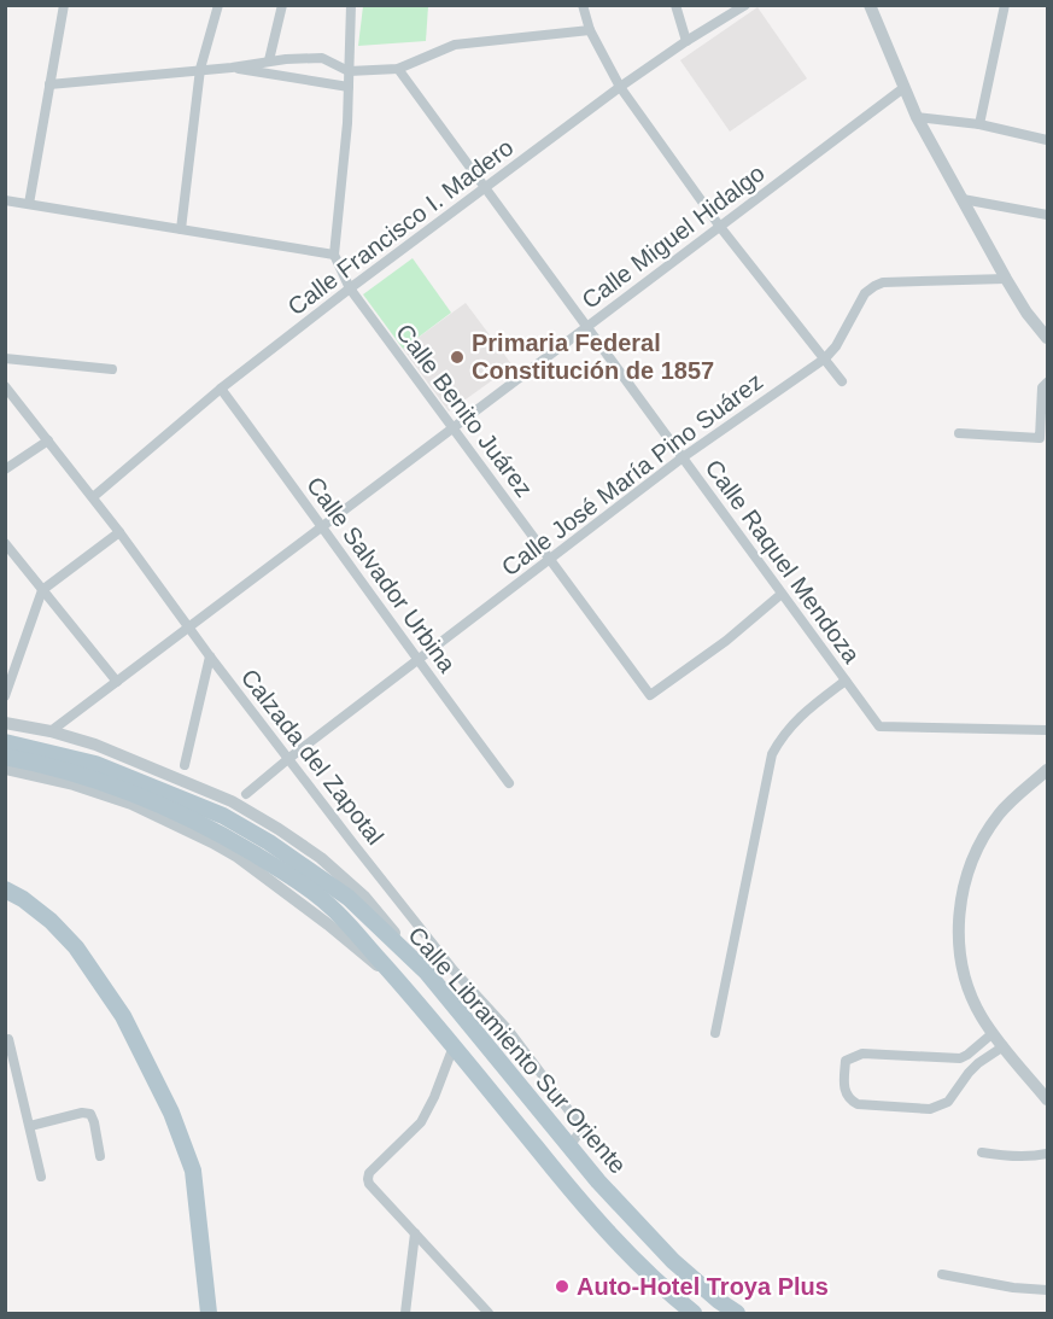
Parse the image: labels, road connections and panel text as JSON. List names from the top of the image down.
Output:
{
  "streets": {
    "main road": ["Calle Libramiento Sur Oriente"],
    "street": [
      "Calle Francisco I. Madero",
      "Calle Miguel Hidalgo",
      "Calle Benito Juárez",
      "Calle José María Pino Suárez",
      "Calle Raquel Mendoza",
      "Calle Salvador Urbina",
      "Calzada del Zapotal"
    ]
  },
  "crossings": [
    ["Calle Francisco I. Madero", "Calle Benito Juárez"],
    ["Calle Francisco I. Madero", "Calle Raquel Mendoza"],
    ["Calle Francisco I. Madero", "Calle Salvador Urbina"],
    ["Calle Francisco I. Madero", "Calzada del Zapotal"],
    ["Calle Miguel Hidalgo", "Calle Benito Juárez"],
    ["Calle Miguel Hidalgo", "Calle Raquel Mendoza"],
    ["Calle Miguel Hidalgo", "Calle Salvador Urbina"],
    ["Calle Miguel Hidalgo", "Calzada del Zapotal"],
    ["Calle Benito Juárez", "Calle José María Pino Suárez"],
    ["Calle Benito Juárez", "Calle Raquel Mendoza"],
    ["Calle José María Pino Suárez", "Calle Raquel Mendoza"],
    ["Calle José María Pino Suárez", "Calle Salvador Urbina"],
    ["Calle José María Pino Suárez", "Calzada del Zapotal"],
    ["Calzada del Zapotal", "Calle Libramiento Sur Oriente"]
  ],
  "places": ["Primaria Federal Constitución de 1857", "Auto-Hotel Troya Plus"]
}
